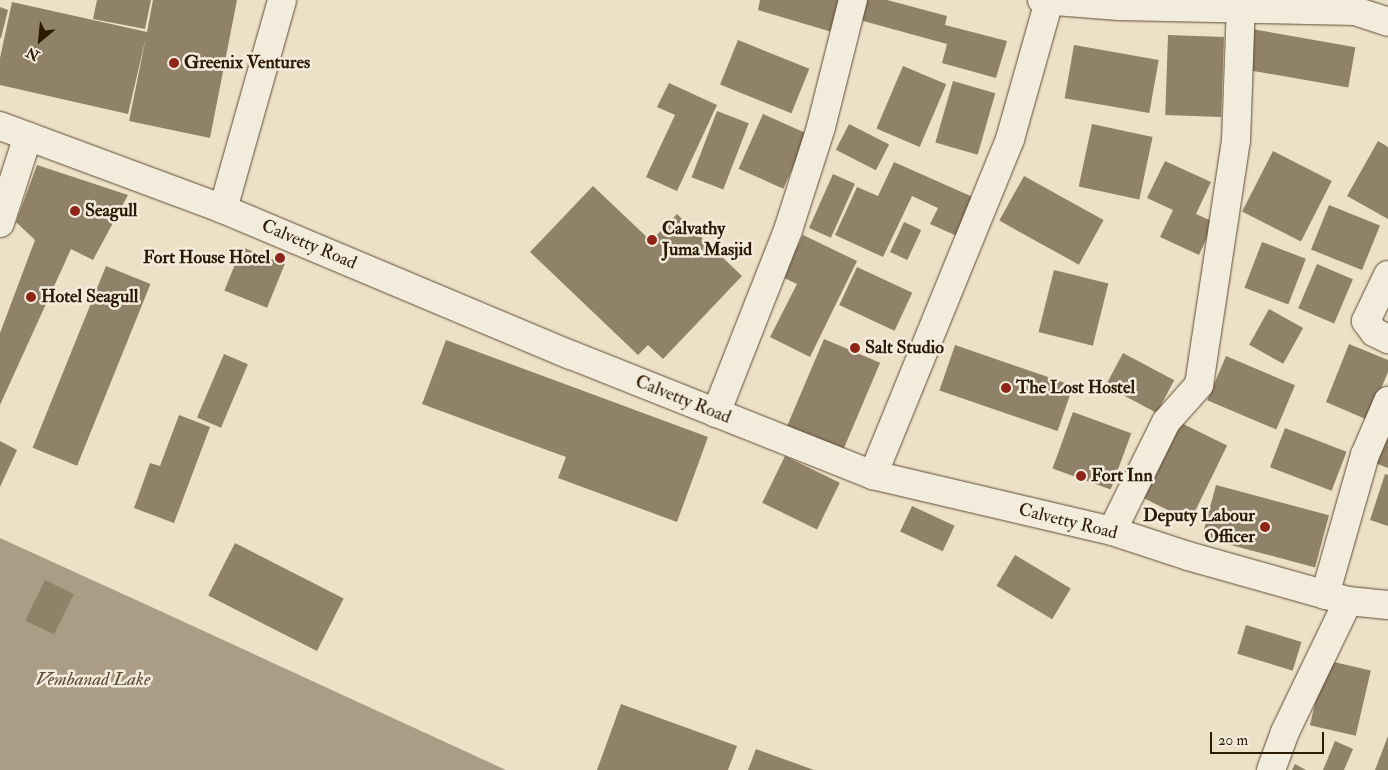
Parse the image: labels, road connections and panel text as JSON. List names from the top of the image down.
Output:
{
  "streets": {
    "street": ["Calvetty Road"]
  },
  "water": ["Vembanad Lake"],
  "places": [
    "Greenix Ventures",
    "Seagull",
    "Calvathy Juma Masjid",
    "Fort House Hotel",
    "Hotel Seagull",
    "Salt Studio",
    "The Lost Hostel",
    "Fort Inn",
    "Deputy Labour Officer"
  ],
  "scale_bar": "20 m",
  "north": "bottom left"
}
